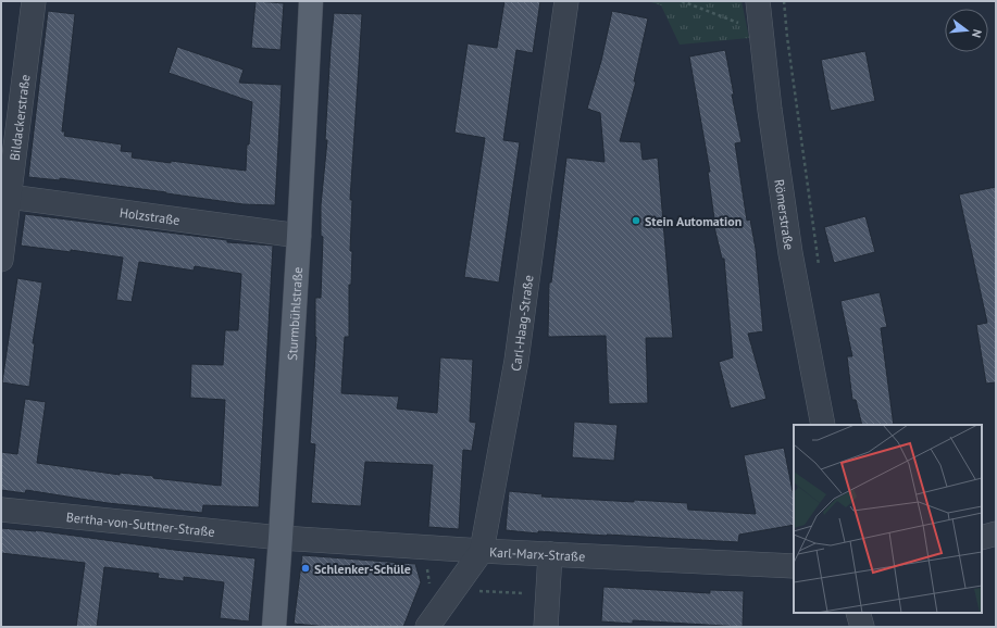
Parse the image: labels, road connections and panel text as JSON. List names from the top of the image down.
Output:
{
  "streets": {
    "main road": ["Sturmbühlstraße"],
    "street": [
      "Bildackerstraße",
      "Römerstraße",
      "Holzstraße",
      "Carl-Haag-Straße",
      "Bertha-von-Suttner-Straße",
      "Karl-Marx-Straße"
    ]
  },
  "crossings": [
    ["Bildackerstraße", "Holzstraße"],
    ["Holzstraße", "Sturmbühlstraße"],
    ["Sturmbühlstraße", "Bertha-von-Suttner-Straße"],
    ["Sturmbühlstraße", "Karl-Marx-Straße"],
    ["Carl-Haag-Straße", "Karl-Marx-Straße"],
    ["Bertha-von-Suttner-Straße", "Karl-Marx-Straße"]
  ],
  "places": ["Stein Automation", "Schlenker-Schüle"],
  "north": "right"
}
